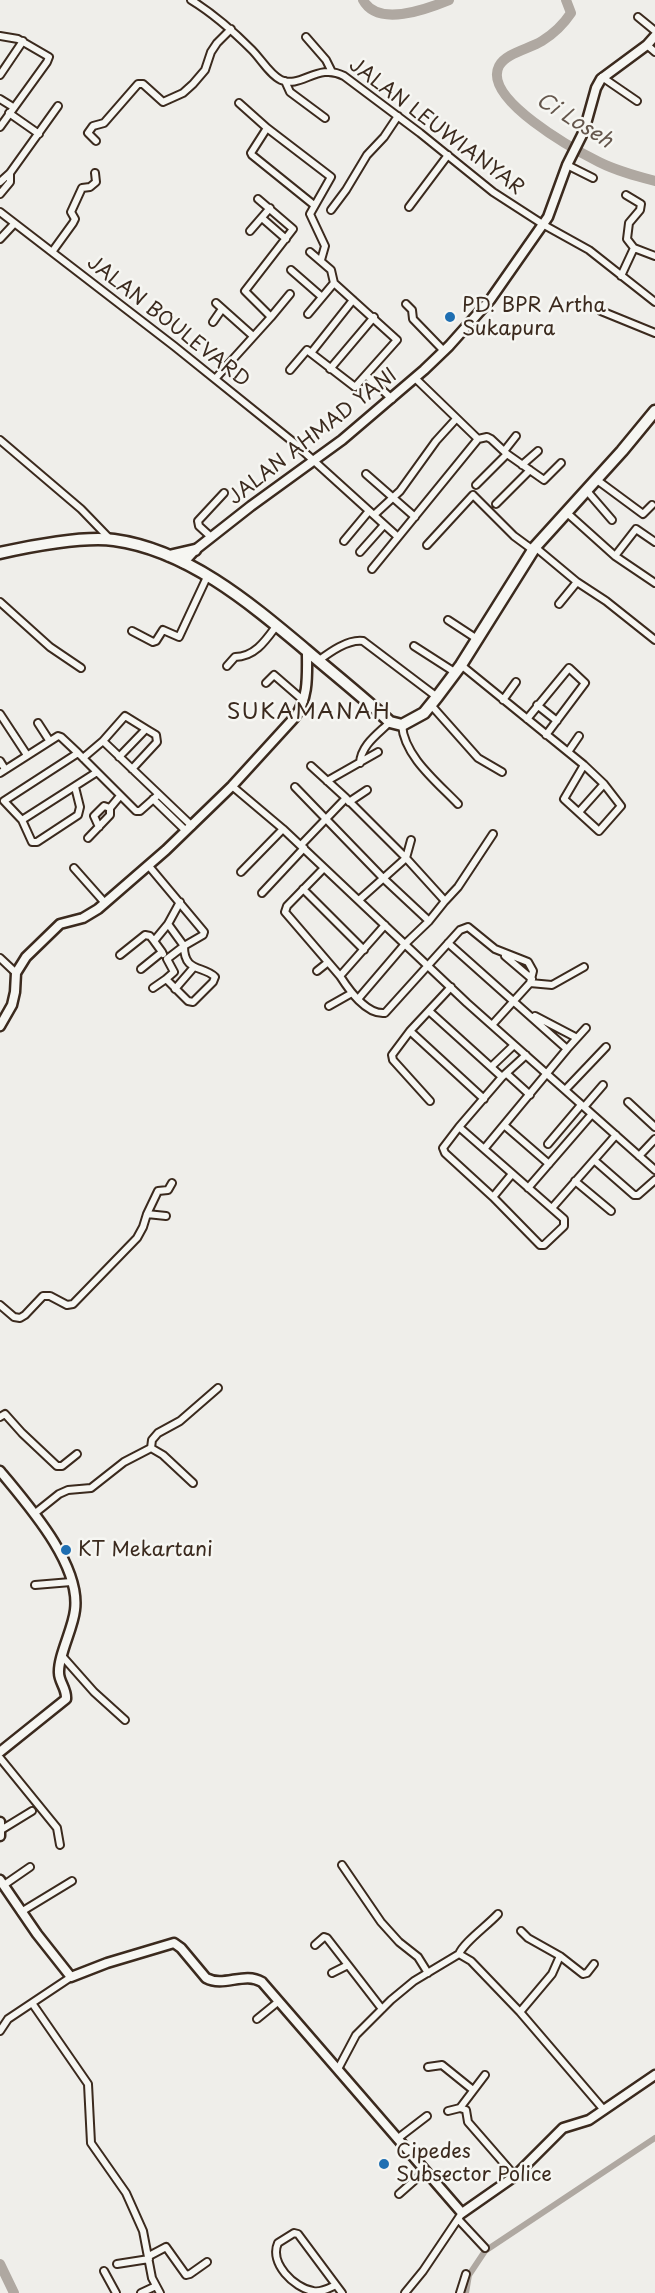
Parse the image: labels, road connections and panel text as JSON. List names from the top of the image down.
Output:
{
  "streets": {
    "street": ["JALAN LEUWIANYAR", "JALAN BOULEVARD", "JALAN AHMAD YANI"]
  },
  "crossings": [
    ["JALAN LEUWIANYAR", "JALAN AHMAD YANI"],
    ["JALAN BOULEVARD", "JALAN AHMAD YANI"]
  ],
  "districts": ["SUKAMANAH"],
  "water": ["Ci Loseh"],
  "places": ["PD. BPR Artha Sukapura", "KT Mekartani", "Cipedes Subsector Police"]
}
